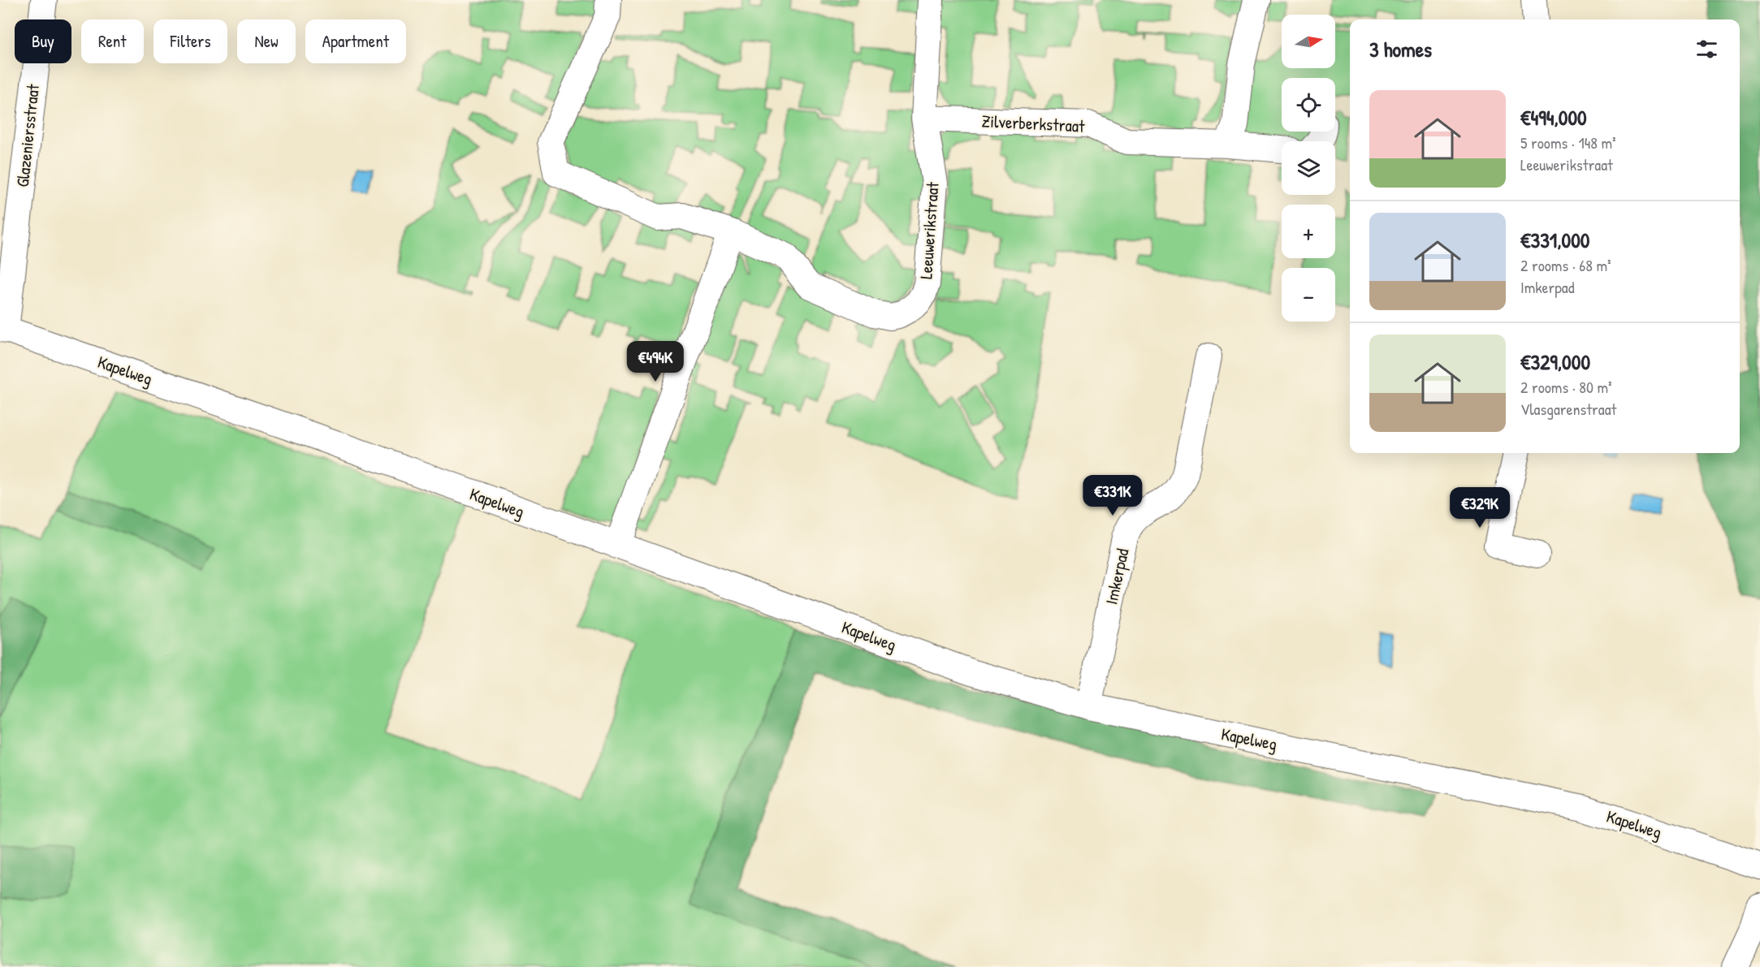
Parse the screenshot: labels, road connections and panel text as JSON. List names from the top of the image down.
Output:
{
  "streets": {
    "street": [
      "Zilverberkstraat",
      "Glazeniersstraat",
      "Leeuwerikstraat",
      "Kapelweg",
      "Imkerpad"
    ]
  },
  "crossings": [
    ["Zilverberkstraat", "Leeuwerikstraat"],
    ["Glazeniersstraat", "Kapelweg"],
    ["Kapelweg", "Imkerpad"]
  ],
  "north": "right",
  "page": {
    "map_buttons": ["+", "−"],
    "chip": [
      "Buy",
      "Rent",
      "Filters",
      "New",
      "Apartment"
    ],
    "heading": "3 homes",
    "list": [
      {
        "name": "€494,000",
        "note": "5 rooms · 148 m² · Leeuwerikstraat"
      },
      {
        "name": "€331,000",
        "note": "2 rooms · 68 m² · Imkerpad"
      },
      {
        "name": "€329,000",
        "note": "2 rooms · 80 m² · Vlasgarenstraat"
      }
    ],
    "price": ["€494K", "€331K", "€329K"]
  }
}
